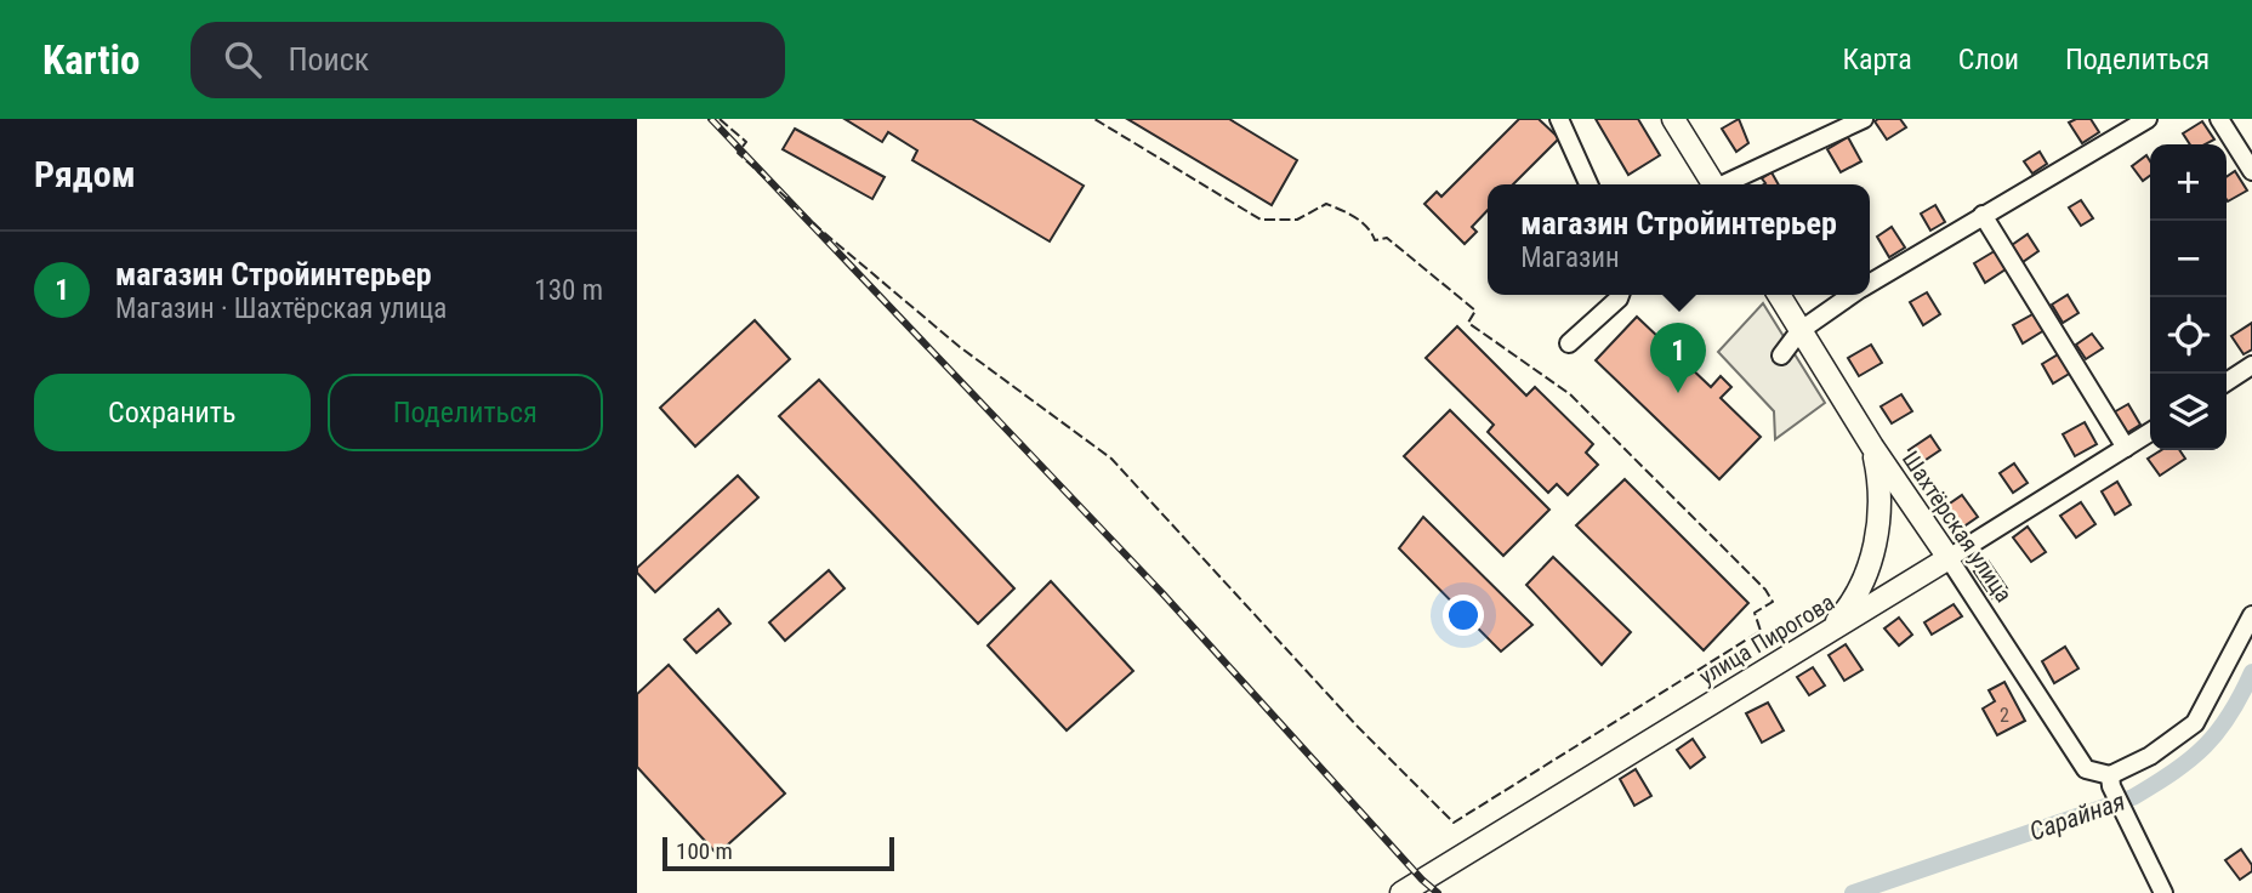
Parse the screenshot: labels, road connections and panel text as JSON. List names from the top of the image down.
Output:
{
  "streets": {
    "main road": ["Шахтёрская улица", "улица Пирогова"]
  },
  "crossings": [
    ["Шахтёрская улица", "улица Пирогова"]
  ],
  "water": ["Сарайная"],
  "house_numbers": ["2"],
  "scale_bar": "100 m",
  "page": {
    "header": "Kartio",
    "search": "Поиск",
    "nav": ["Карта", "Слои", "Поделиться"],
    "heading": "Рядом",
    "map_buttons": ["+", "−"],
    "popup": ["магазин Стройинтерьер", "Магазин"],
    "list": [
      {
        "mark": "1",
        "name": "магазин Стройинтерьер",
        "note": "Магазин · Шахтёрская улица",
        "value": "130 m"
      }
    ],
    "pins": "1",
    "buttons": ["Сохранить", "Поделиться"],
    "scale": "100 m"
  }
}
